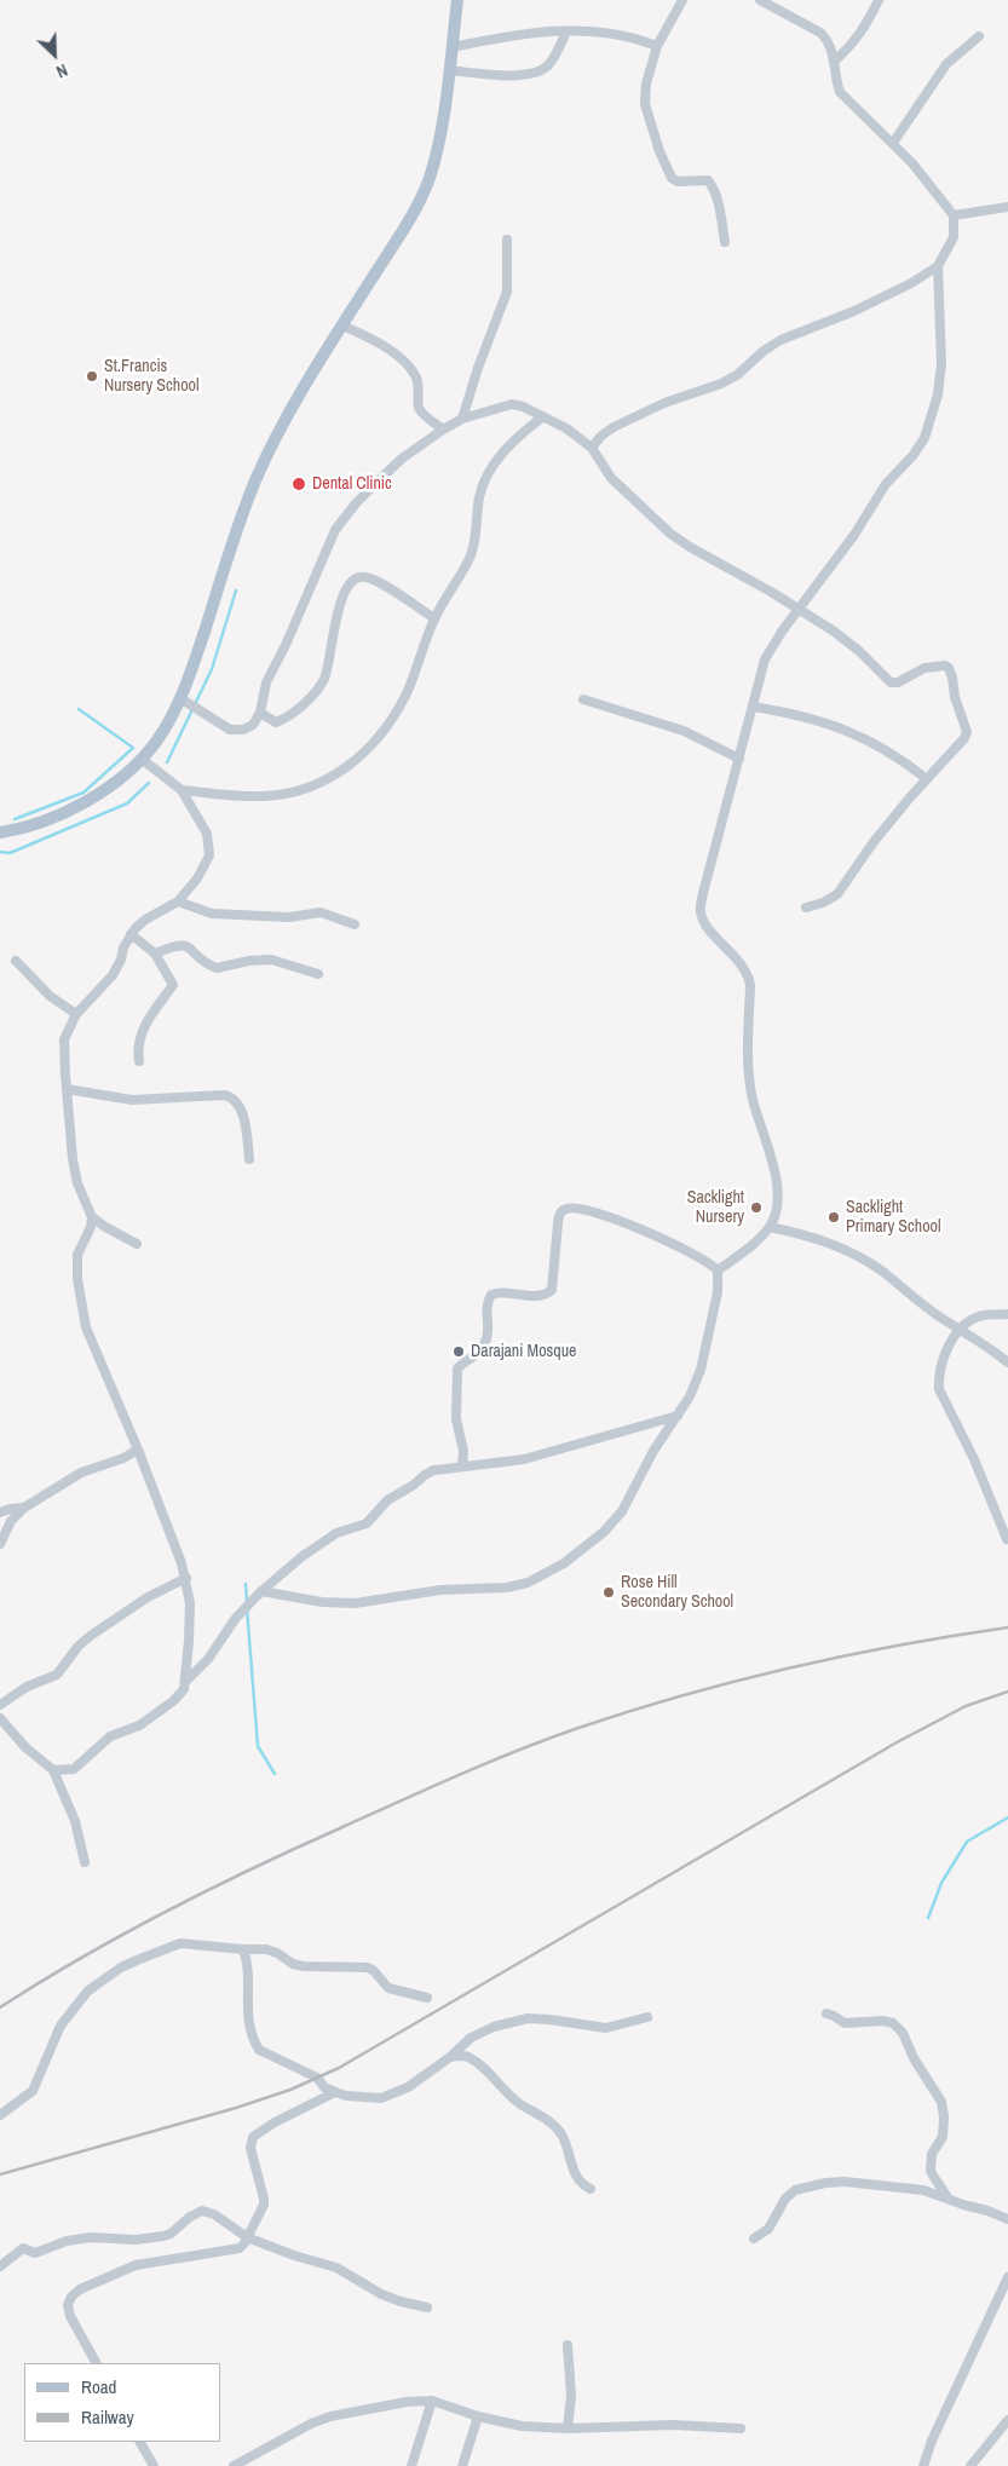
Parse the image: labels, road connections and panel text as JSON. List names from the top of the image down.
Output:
{
  "places": [
    "St.Francis Nursery School",
    "Dental Clinic",
    "Sacklight Nursery",
    "Sacklight Primary School",
    "Darajani Mosque",
    "Rose Hill Secondary School"
  ],
  "legend": ["Road", "Railway"],
  "north": "bottom right"
}
